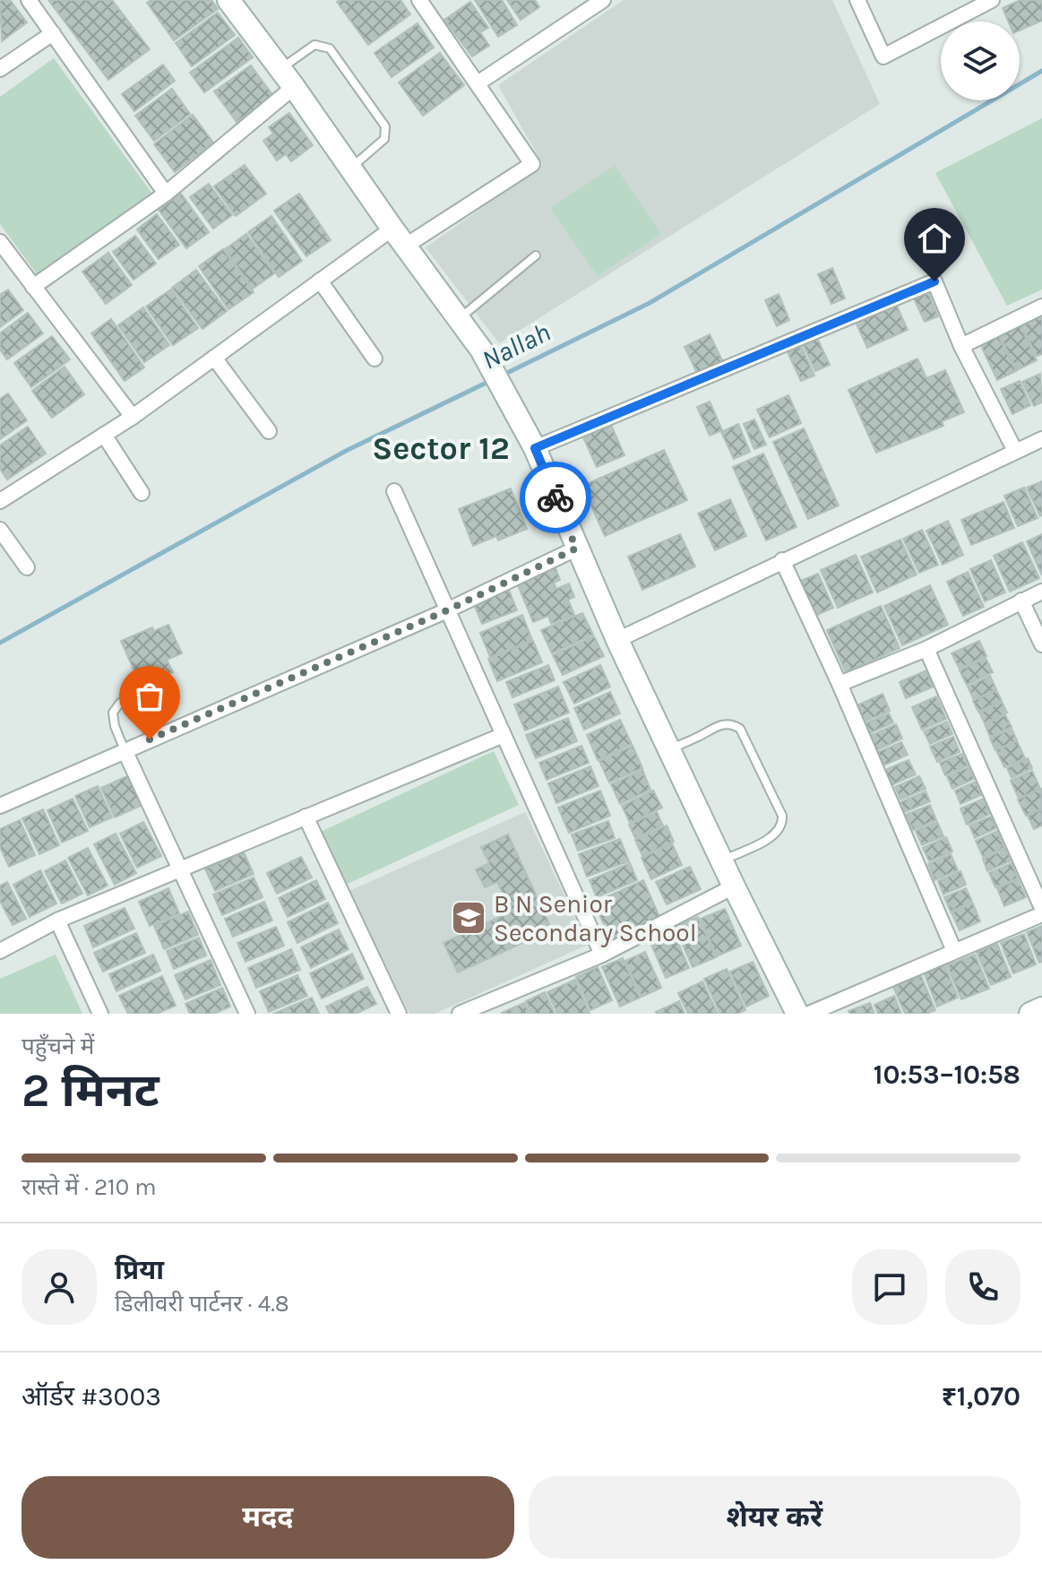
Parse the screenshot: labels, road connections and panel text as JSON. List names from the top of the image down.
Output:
{
  "districts": ["Sector 12"],
  "water": ["Nallah"],
  "places": {
    "school or university": ["B N Senior Secondary School"]
  },
  "page": {
    "heading": ["2 मिनट", "पहुँचने में", "10:53–10:58"],
    "panel": [
      "प्रिया",
      "डिलीवरी पार्टनर · 4.8",
      "ऑर्डर #3003",
      "₹1,070"
    ],
    "bar": "रास्ते में · 210 m",
    "buttons": ["मदद", "शेयर करें"]
  }
}
